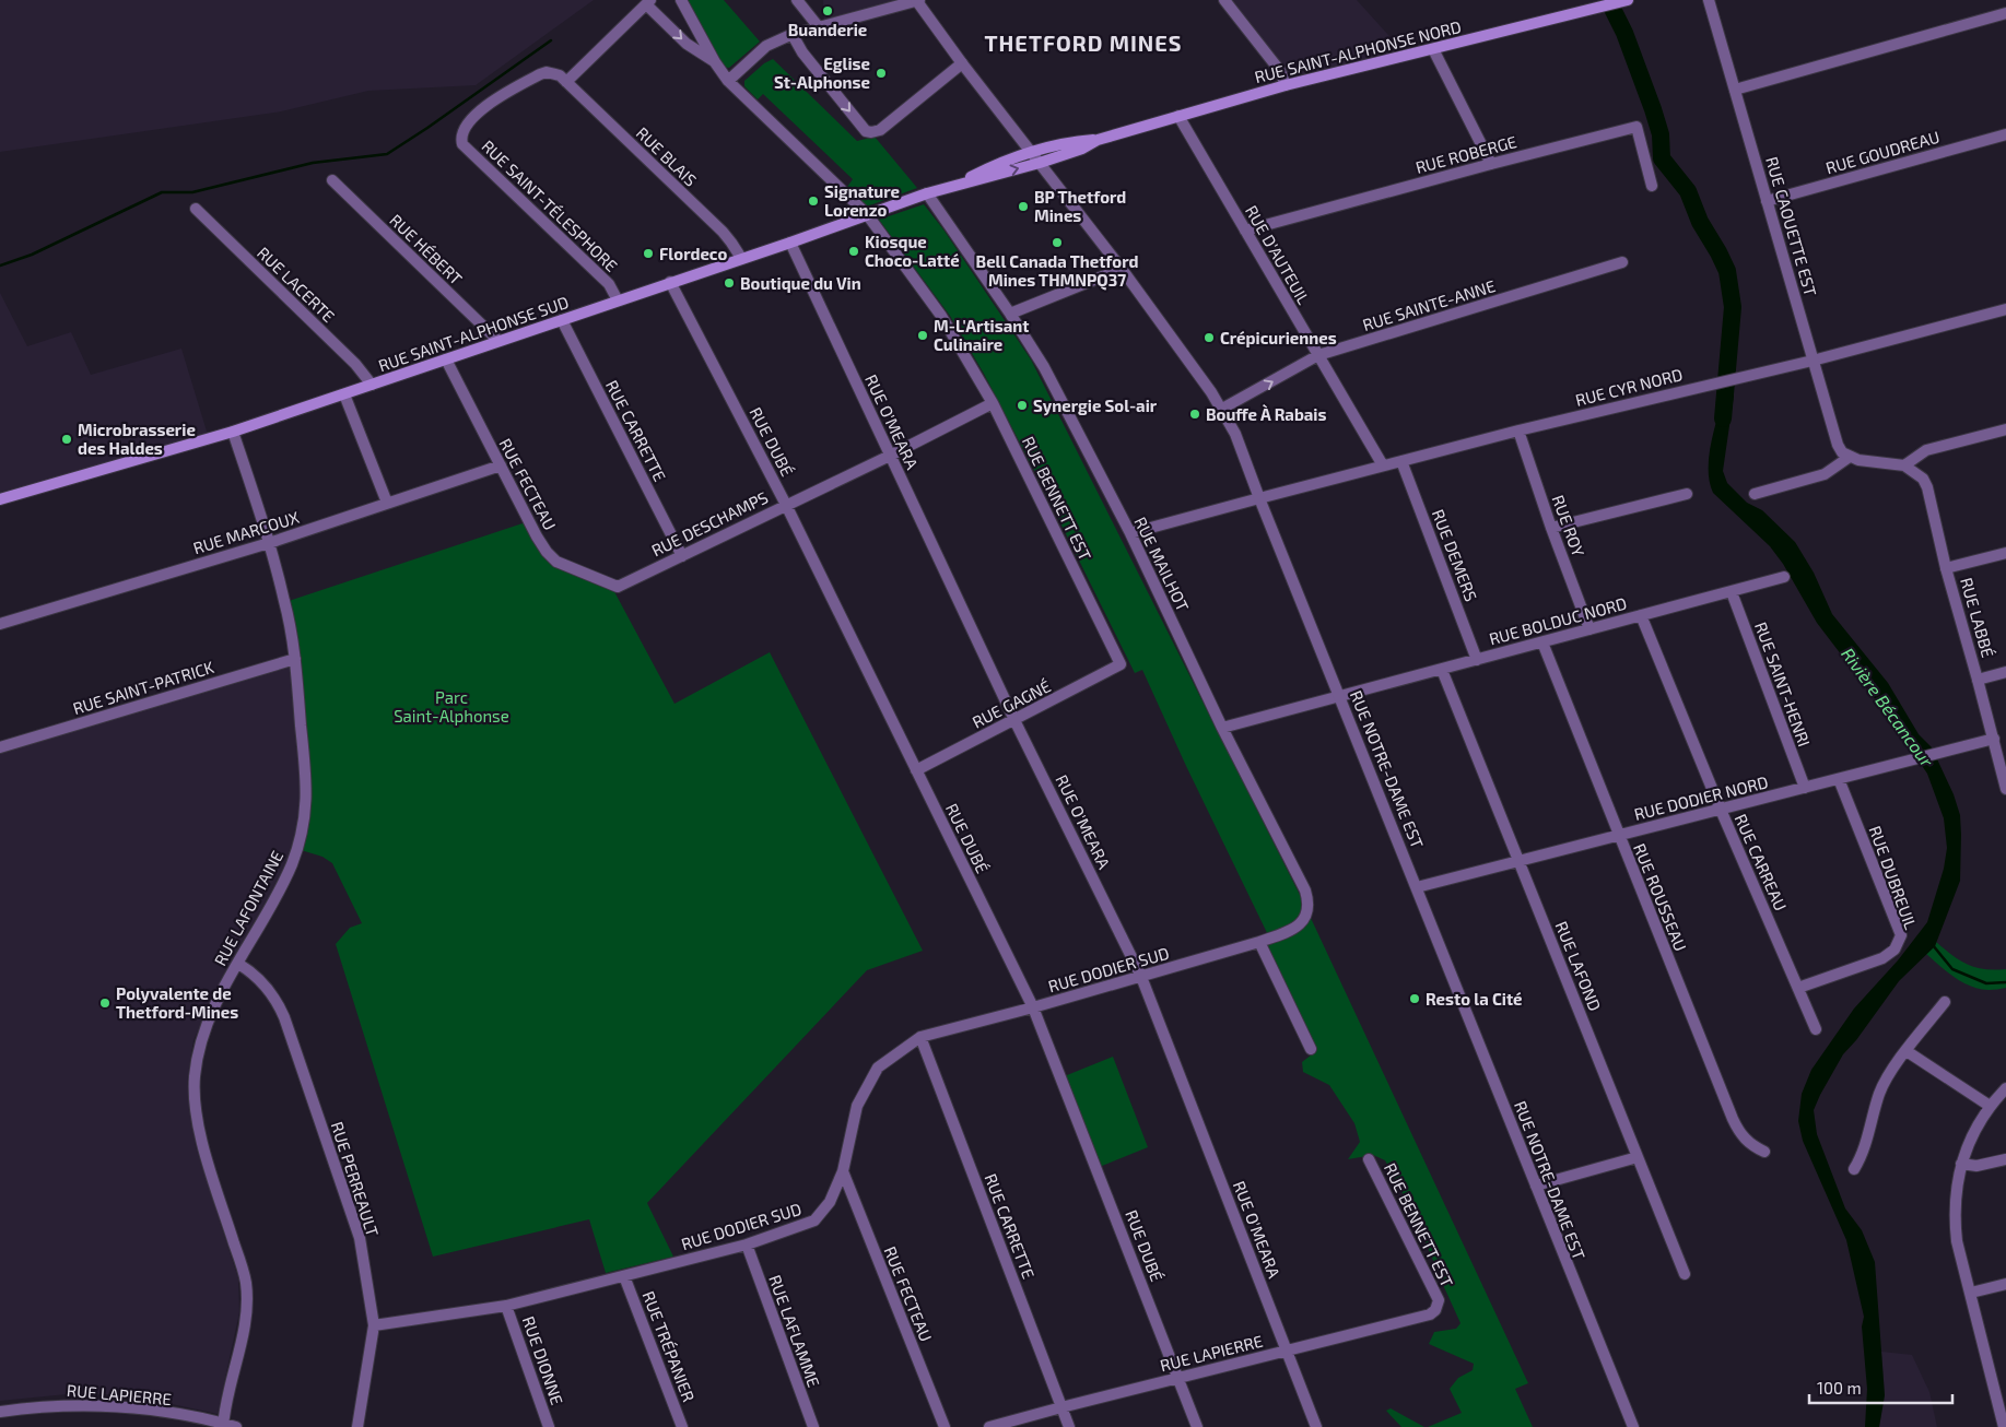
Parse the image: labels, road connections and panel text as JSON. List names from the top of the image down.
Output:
{
  "streets": {
    "main road": ["RUE SAINT-ALPHONSE NORD", "RUE SAINT-ALPHONSE SUD"],
    "street": [
      "RUE GOUDREAU",
      "RUE ROBERGE",
      "RUE BLAIS",
      "RUE SAINT-TÉLESPHORE",
      "RUE CAOUETTE EST",
      "RUE HÉBERT",
      "RUE D'AUTEUIL",
      "RUE LACERTE",
      "RUE SAINTE-ANNE",
      "RUE CYR NORD",
      "RUE O'MEARA",
      "RUE CARRETTE",
      "RUE DUBÉ",
      "RUE FECTEAU",
      "RUE BENNETT EST",
      "RUE DESCHAMPS",
      "RUE ROY",
      "RUE MARCOUX",
      "RUE DEMERS",
      "RUE MAILHOT",
      "RUE LABBÉ",
      "RUE BOLDUC NORD",
      "RUE SAINT-HENRI",
      "RUE SAINT-PATRICK",
      "RUE GAGNÉ",
      "RUE NOTRE-DAME EST",
      "RUE DODIER NORD",
      "RUE CARREAU",
      "RUE DUBREUIL",
      "RUE ROUSSEAU",
      "RUE LAFONTAINE",
      "RUE LAFOND",
      "RUE DODIER SUD",
      "RUE PERREAULT",
      "RUE LAFLAMME",
      "RUE TRÉPANIER",
      "RUE LAPIERRE",
      "RUE DIONNE"
    ]
  },
  "crossings": [
    ["RUE SAINT-ALPHONSE NORD", "RUE D'AUTEUIL"],
    ["RUE SAINT-ALPHONSE NORD", "RUE SAINT-ALPHONSE SUD"],
    ["RUE SAINT-ALPHONSE NORD", "RUE NOTRE-DAME EST"],
    ["RUE GOUDREAU", "RUE CAOUETTE EST"],
    ["RUE ROBERGE", "RUE D'AUTEUIL"],
    ["RUE BLAIS", "RUE SAINT-TÉLESPHORE"],
    ["RUE BLAIS", "RUE SAINT-ALPHONSE SUD"],
    ["RUE SAINT-TÉLESPHORE", "RUE SAINT-ALPHONSE SUD"],
    ["RUE CAOUETTE EST", "RUE CYR NORD"],
    ["RUE HÉBERT", "RUE SAINT-ALPHONSE SUD"],
    ["RUE D'AUTEUIL", "RUE SAINTE-ANNE"],
    ["RUE D'AUTEUIL", "RUE CYR NORD"],
    ["RUE LACERTE", "RUE SAINT-ALPHONSE SUD"],
    ["RUE SAINTE-ANNE", "RUE NOTRE-DAME EST"],
    ["RUE SAINT-ALPHONSE SUD", "RUE O'MEARA"],
    ["RUE SAINT-ALPHONSE SUD", "RUE CARRETTE"],
    ["RUE SAINT-ALPHONSE SUD", "RUE DUBÉ"],
    ["RUE SAINT-ALPHONSE SUD", "RUE FECTEAU"],
    ["RUE SAINT-ALPHONSE SUD", "RUE BENNETT EST"],
    ["RUE SAINT-ALPHONSE SUD", "RUE MAILHOT"],
    ["RUE SAINT-ALPHONSE SUD", "RUE NOTRE-DAME EST"],
    ["RUE SAINT-ALPHONSE SUD", "RUE LAFONTAINE"],
    ["RUE CYR NORD", "RUE ROY"],
    ["RUE CYR NORD", "RUE DEMERS"],
    ["RUE CYR NORD", "RUE MAILHOT"],
    ["RUE CYR NORD", "RUE NOTRE-DAME EST"],
    ["RUE O'MEARA", "RUE DESCHAMPS"],
    ["RUE O'MEARA", "RUE GAGNÉ"],
    ["RUE O'MEARA", "RUE DODIER SUD"],
    ["RUE O'MEARA", "RUE LAPIERRE"],
    ["RUE CARRETTE", "RUE DESCHAMPS"],
    ["RUE CARRETTE", "RUE DODIER SUD"],
    ["RUE CARRETTE", "RUE LAPIERRE"],
    ["RUE DUBÉ", "RUE DESCHAMPS"],
    ["RUE DUBÉ", "RUE GAGNÉ"],
    ["RUE DUBÉ", "RUE DODIER SUD"],
    ["RUE DUBÉ", "RUE LAPIERRE"],
    ["RUE FECTEAU", "RUE DESCHAMPS"],
    ["RUE FECTEAU", "RUE MARCOUX"],
    ["RUE FECTEAU", "RUE DODIER SUD"],
    ["RUE BENNETT EST", "RUE DESCHAMPS"],
    ["RUE BENNETT EST", "RUE GAGNÉ"],
    ["RUE BENNETT EST", "RUE LAPIERRE"],
    ["RUE ROY", "RUE BOLDUC NORD"],
    ["RUE MARCOUX", "RUE LAFONTAINE"],
    ["RUE DEMERS", "RUE BOLDUC NORD"],
    ["RUE MAILHOT", "RUE BOLDUC NORD"],
    ["RUE MAILHOT", "RUE DODIER SUD"],
    ["RUE LABBÉ", "RUE DODIER NORD"],
    ["RUE BOLDUC NORD", "RUE SAINT-HENRI"],
    ["RUE BOLDUC NORD", "RUE NOTRE-DAME EST"],
    ["RUE BOLDUC NORD", "RUE CARREAU"],
    ["RUE BOLDUC NORD", "RUE ROUSSEAU"],
    ["RUE BOLDUC NORD", "RUE LAFOND"],
    ["RUE SAINT-HENRI", "RUE DODIER NORD"],
    ["RUE SAINT-PATRICK", "RUE LAFONTAINE"],
    ["RUE NOTRE-DAME EST", "RUE DODIER NORD"],
    ["RUE DODIER NORD", "RUE CARREAU"],
    ["RUE DODIER NORD", "RUE DUBREUIL"],
    ["RUE DODIER NORD", "RUE ROUSSEAU"],
    ["RUE DODIER NORD", "RUE LAFOND"],
    ["RUE CARREAU", "RUE DUBREUIL"],
    ["RUE LAFONTAINE", "RUE PERREAULT"],
    ["RUE LAFONTAINE", "RUE LAPIERRE"],
    ["RUE DODIER SUD", "RUE PERREAULT"],
    ["RUE DODIER SUD", "RUE LAFLAMME"],
    ["RUE DODIER SUD", "RUE TRÉPANIER"],
    ["RUE DODIER SUD", "RUE DIONNE"]
  ],
  "districts": ["THETFORD MINES"],
  "water": ["Rivière Bécancour"],
  "parks": ["Parc Saint-Alphonse"],
  "places": [
    "Buanderie",
    "Eglise St-Alphonse",
    "Signature Lorenzo",
    "BP Thetford Mines",
    "Bell Canada Thetford Mines THMNPQ37",
    "Kiosque Choco-Latté",
    "Flordeco",
    "Boutique du Vin",
    "M-L'Artisant Culinaire",
    "Crépicuriennes",
    "Synergie Sol-air",
    "Bouffe À Rabais",
    "Microbrasserie des Haldes",
    "Resto la Cité",
    "Polyvalente de Thetford-Mines"
  ],
  "scale_bar": "100 m"
}
